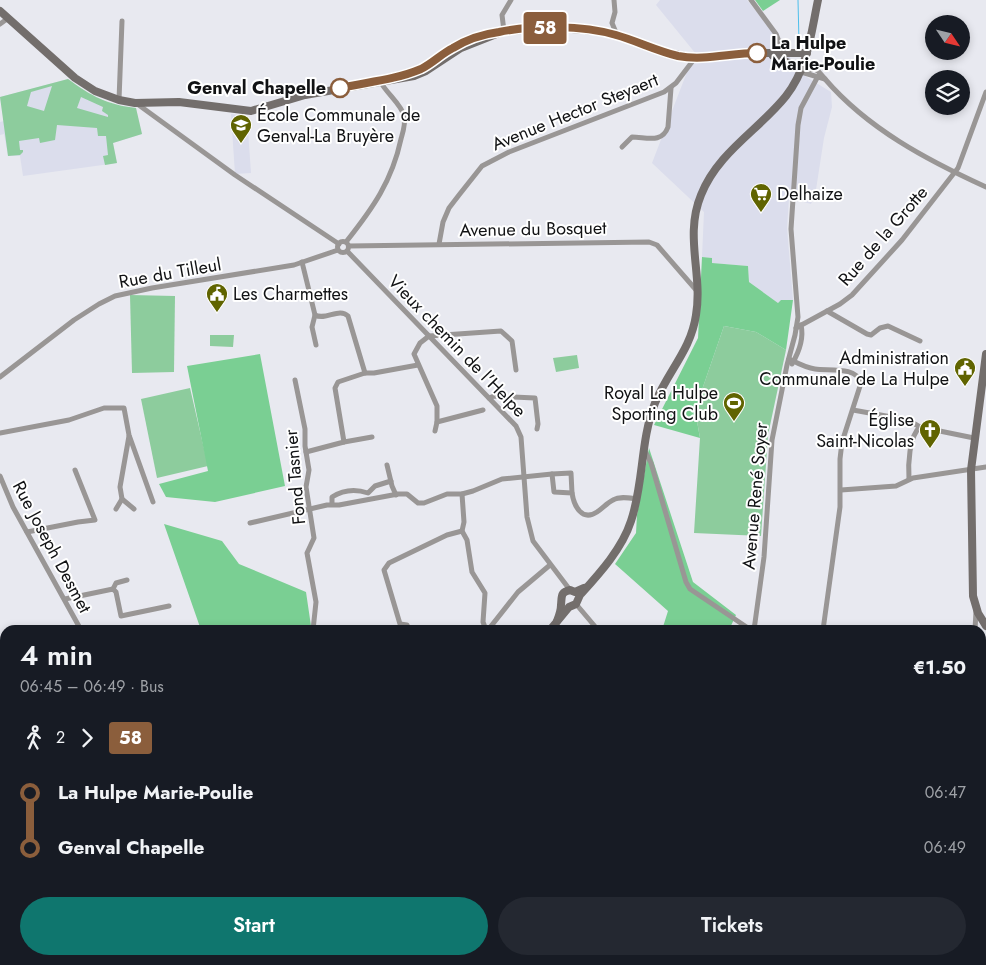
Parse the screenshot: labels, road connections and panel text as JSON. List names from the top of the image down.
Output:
{
  "streets": {
    "street": [
      "Avenue Hector Steyaert",
      "Avenue du Bosquet",
      "Rue de la Grotte",
      "Rue du Tilleul",
      "Vieux chemin de l'Helpe",
      "Fond Tasnier",
      "Avenue René Soyer",
      "Rue Joseph Desmet"
    ]
  },
  "crossings": [
    ["Avenue Hector Steyaert", "Avenue du Bosquet"],
    ["Avenue du Bosquet", "Vieux chemin de l'Helpe"],
    ["Rue de la Grotte", "Avenue René Soyer"]
  ],
  "places": {
    "other": ["La Hulpe Marie-Poulie", "Genval Chapelle"],
    "school or university": ["École Communale de Genval-La Bruyère"],
    "supermarket": ["Delhaize"],
    "public building": ["Les Charmettes", "Administration Communale de La Hulpe"],
    "sports": ["Royal La Hulpe Sporting Club"],
    "church": ["Église Saint-Nicolas"]
  },
  "lines": ["bus line 58"],
  "north": "bottom right",
  "page": {
    "on_map": "58",
    "heading": ["4 min", "06:45 – 06:49 · Bus", "€1.50"],
    "legs": ["2", "58"],
    "list": [
      {
        "name": "La Hulpe Marie-Poulie",
        "value": "06:47"
      },
      {
        "name": "Genval Chapelle",
        "value": "06:49"
      }
    ],
    "buttons": ["Start", "Tickets"]
  }
}
